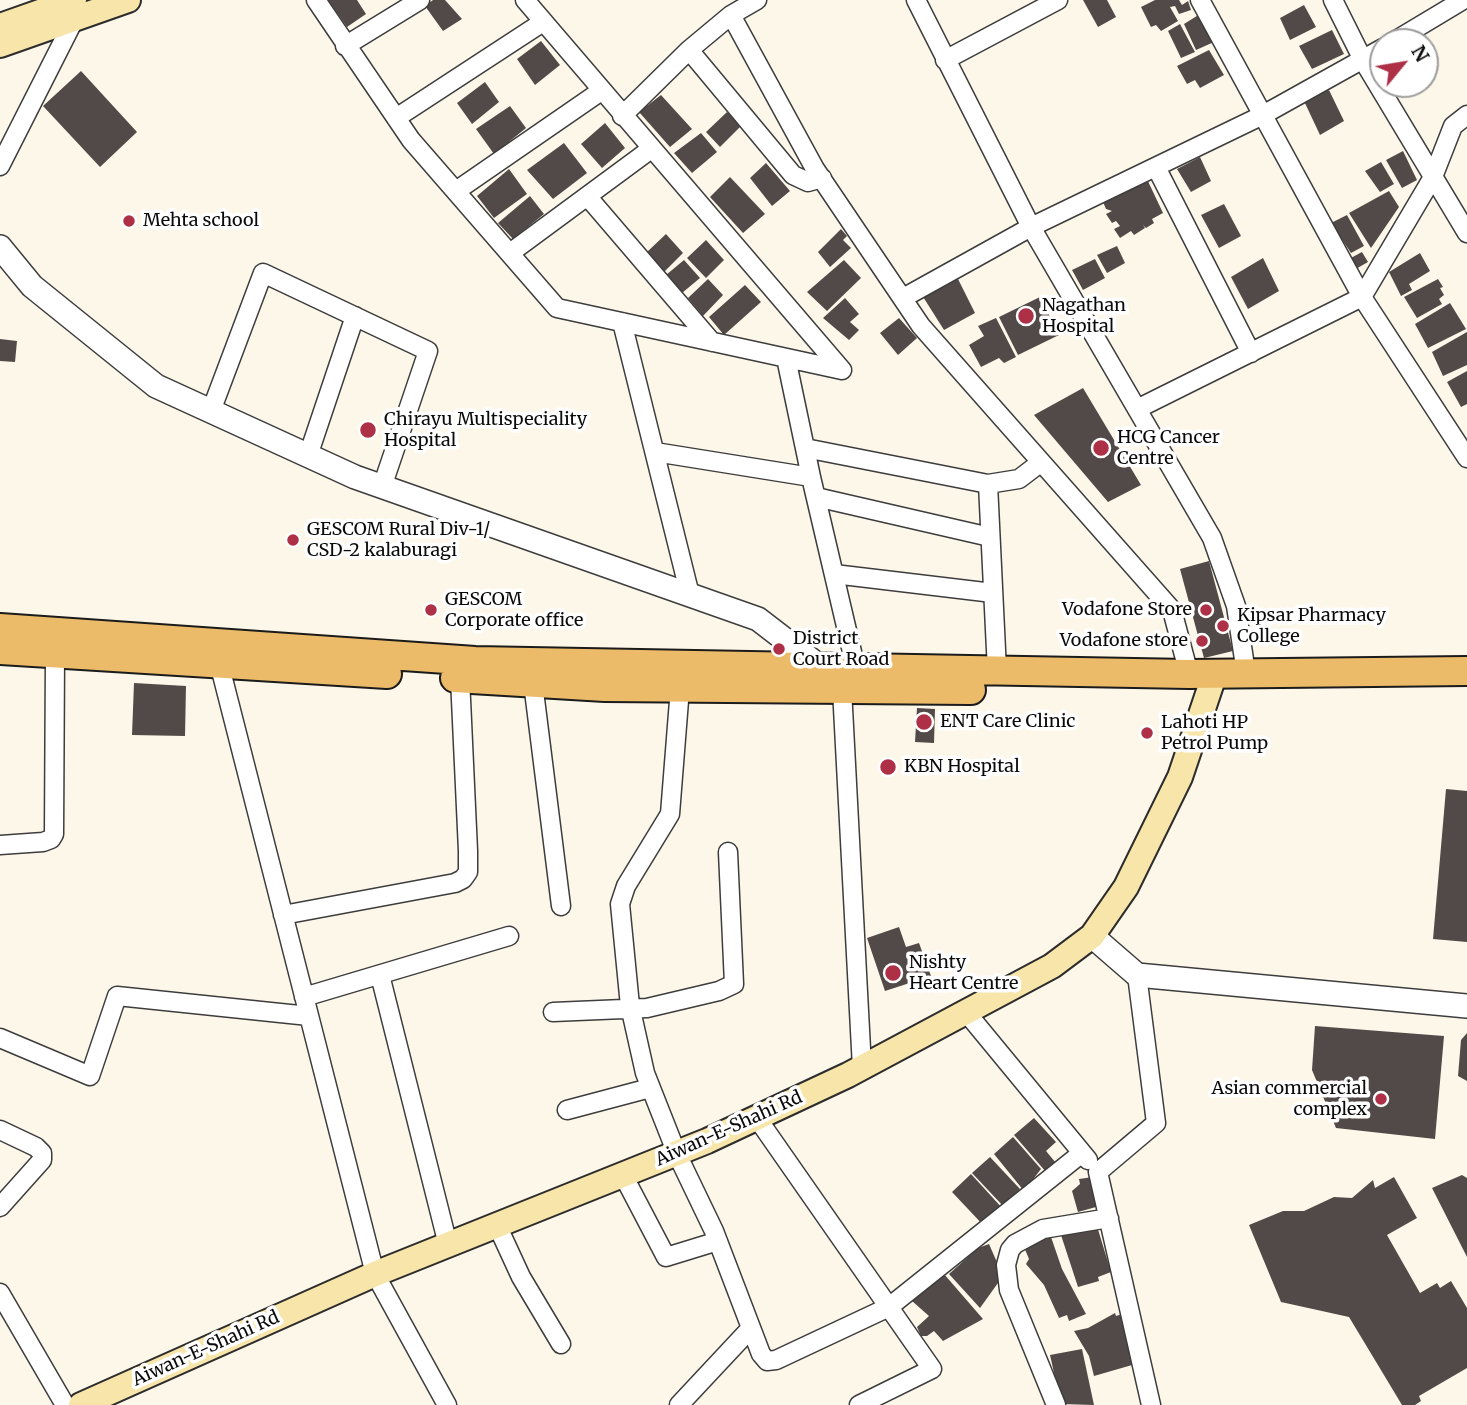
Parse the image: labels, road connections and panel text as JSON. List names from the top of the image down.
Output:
{
  "streets": {
    "main road": ["Aiwan-E-Shahi Rd"]
  },
  "places": [
    "Mehta school",
    "Nagathan Hospital",
    "Chirayu Multispeciality Hospital",
    "HCG Cancer Centre",
    "GESCOM Rural Div-1/ CSD-2 kalaburagi",
    "GESCOM Corporate office",
    "Vodafone Store",
    "Kipsar Pharmacy College",
    "Vodafone store",
    "District Court Road",
    "ENT Care Clinic",
    "Lahoti HP Petrol Pump",
    "KBN Hospital",
    "Nishty Heart Centre",
    "Asian commercial complex"
  ],
  "north": "top right"
}
